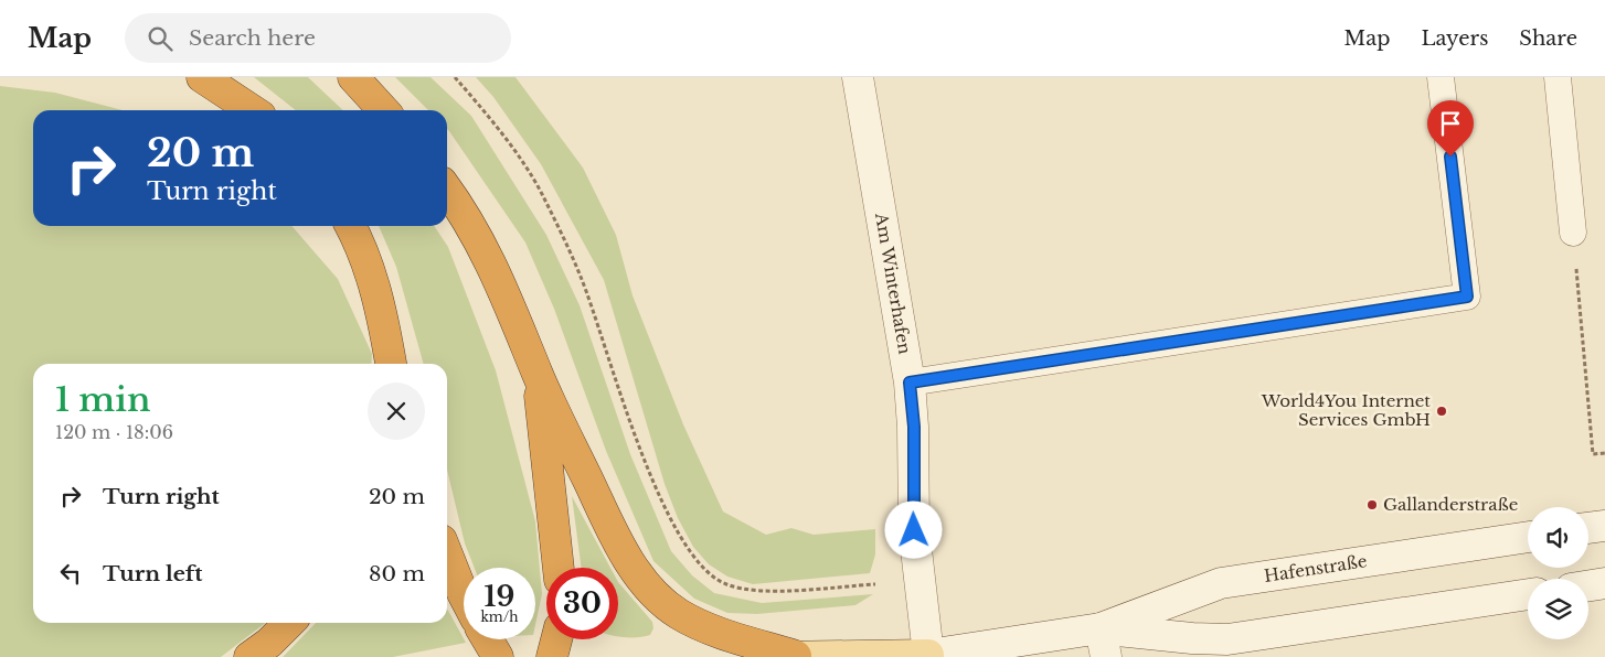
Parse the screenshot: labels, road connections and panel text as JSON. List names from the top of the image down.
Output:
{
  "streets": {
    "main road": ["Am Winterhafen", "Hafenstraße"]
  },
  "crossings": [
    ["Am Winterhafen", "Hafenstraße"]
  ],
  "places": ["World4You Internet Services GmbH", "Gallanderstraße"],
  "page": {
    "header": "Map",
    "search": "Search here",
    "nav": ["Map", "Layers", "Share"],
    "turn": ["20 m", "Turn right"],
    "heading": ["1 min", "120 m · 18:06"],
    "list": [
      {
        "name": "Turn right",
        "value": "20 m"
      },
      {
        "name": "Turn left",
        "value": "80 m"
      }
    ],
    "speed": "19 km/h",
    "limit": "30"
  }
}
